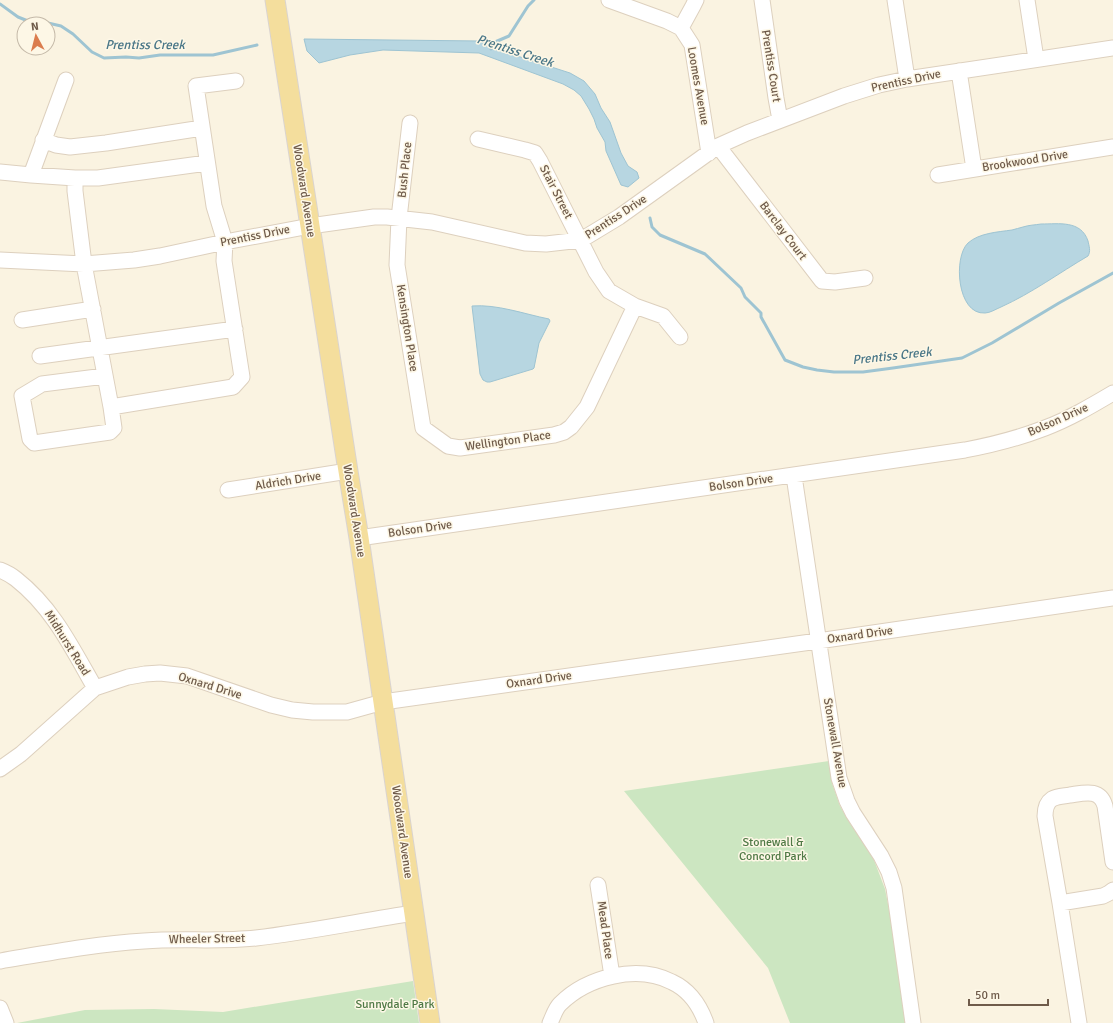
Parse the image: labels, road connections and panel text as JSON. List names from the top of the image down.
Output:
{
  "streets": {
    "main road": ["Woodward Avenue"],
    "street": [
      "Prentiss Court",
      "Prentiss Drive",
      "Loomes Avenue",
      "Brookwood Drive",
      "Bush Place",
      "Stair Street",
      "Barclay Court",
      "Kensington Place",
      "Bolson Drive",
      "Wellington Place",
      "Aldrich Drive",
      "Oxnard Drive",
      "Midhurst Road",
      "Stonewall Avenue",
      "Mead Place",
      "Wheeler Street"
    ]
  },
  "crossings": [
    ["Prentiss Court", "Prentiss Drive"],
    ["Prentiss Drive", "Loomes Avenue"],
    ["Prentiss Drive", "Bush Place"],
    ["Prentiss Drive", "Woodward Avenue"],
    ["Prentiss Drive", "Stair Street"],
    ["Prentiss Drive", "Barclay Court"],
    ["Prentiss Drive", "Kensington Place"],
    ["Loomes Avenue", "Barclay Court"],
    ["Bush Place", "Kensington Place"],
    ["Woodward Avenue", "Bolson Drive"],
    ["Woodward Avenue", "Aldrich Drive"],
    ["Woodward Avenue", "Oxnard Drive"],
    ["Woodward Avenue", "Wheeler Street"],
    ["Stair Street", "Wellington Place"],
    ["Kensington Place", "Wellington Place"],
    ["Bolson Drive", "Stonewall Avenue"],
    ["Oxnard Drive", "Midhurst Road"],
    ["Oxnard Drive", "Stonewall Avenue"]
  ],
  "water": ["Prentiss Creek"],
  "parks": ["Stonewall & Concord Park", "Sunnydale Park"],
  "scale_bar": "50 m",
  "north": "top"
}
